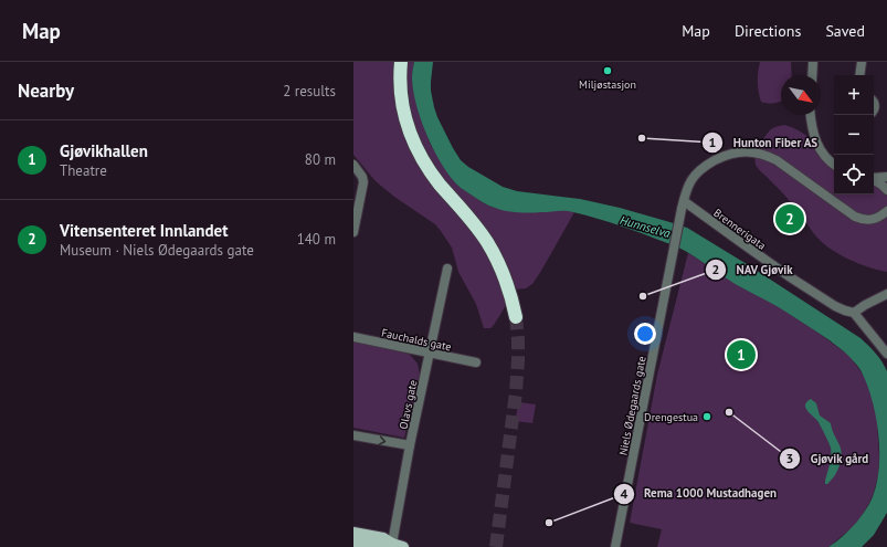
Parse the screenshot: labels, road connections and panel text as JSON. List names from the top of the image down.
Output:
{
  "streets": {
    "street": [
      "Brennerigata",
      "Fauchalds gate",
      "Olavs gate",
      "Niels Ødegaards gate"
    ]
  },
  "crossings": [
    ["Brennerigata", "Niels Ødegaards gate"],
    ["Fauchalds gate", "Olavs gate"]
  ],
  "water": ["Hunnselva"],
  "places": [
    "Miljøstasjon",
    "Hunton Fiber AS",
    "NAV Gjøvik",
    "Gjøvik gård",
    "Drengestua",
    "Rema 1000 Mustadhagen"
  ],
  "north": "bottom right",
  "page": {
    "header": "Map",
    "nav": ["Map", "Directions", "Saved"],
    "heading": ["Nearby", "2 results"],
    "map_buttons": ["+", "−"],
    "list": [
      {
        "mark": "1",
        "name": "Gjøvikhallen",
        "note": "Theatre",
        "value": "80 m"
      },
      {
        "mark": "2",
        "name": "Vitensenteret Innlandet",
        "note": "Museum · Niels Ødegaards gate",
        "value": "140 m"
      }
    ],
    "pins": ["2", "1"]
  }
}
